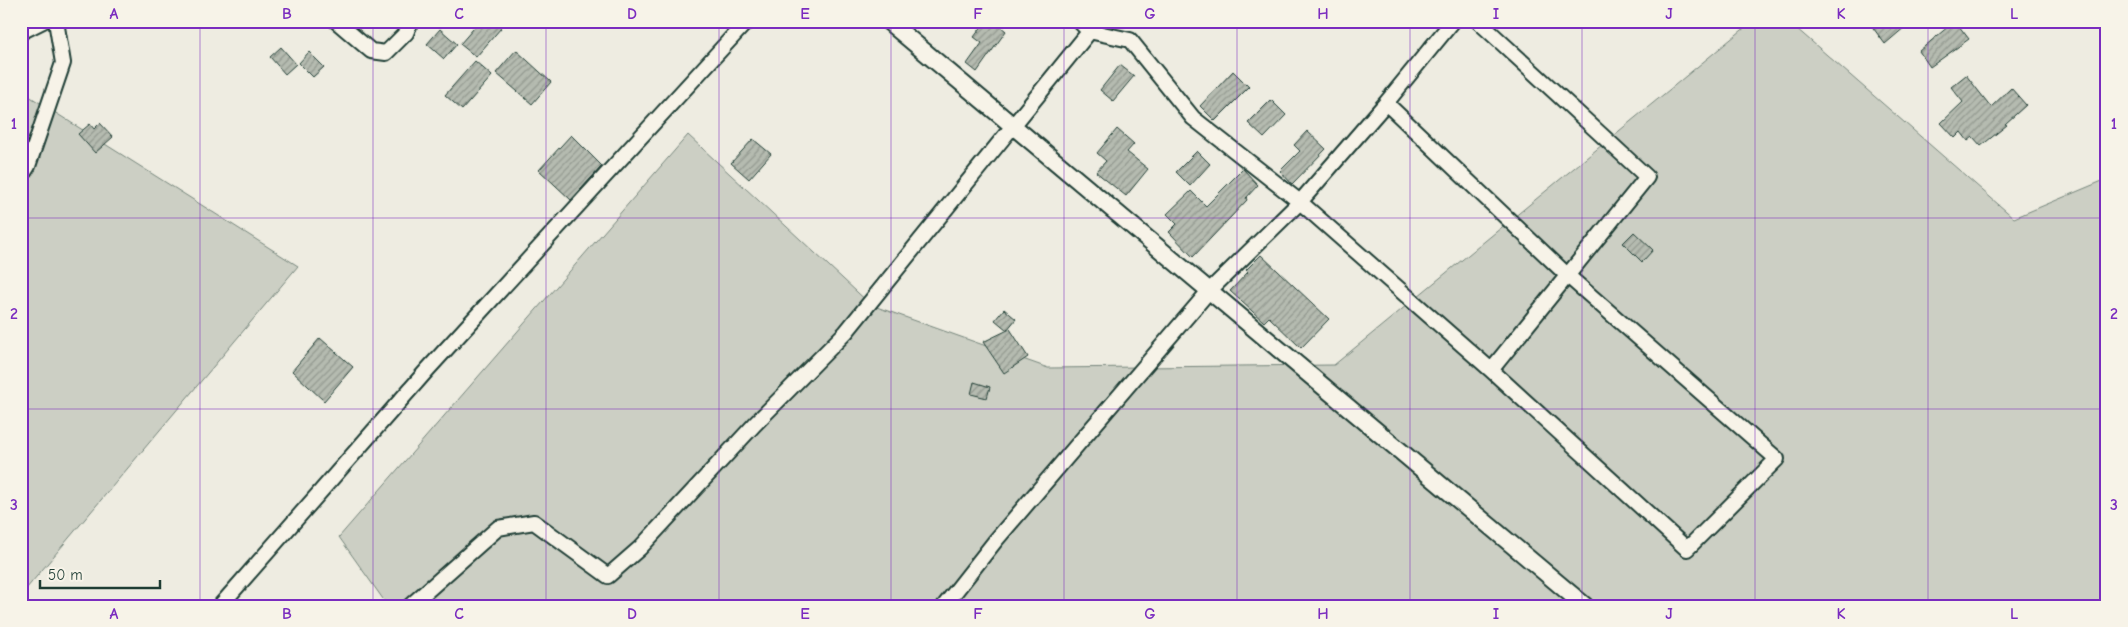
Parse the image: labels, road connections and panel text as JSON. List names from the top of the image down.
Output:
{
  "scale_bar": "50 m",
  "grid": {
    "columns": [
      "A",
      "B",
      "C",
      "D",
      "E",
      "F",
      "G",
      "H",
      "I",
      "J",
      "K",
      "L"
    ],
    "rows": ["1", "2", "3"]
  }
}
